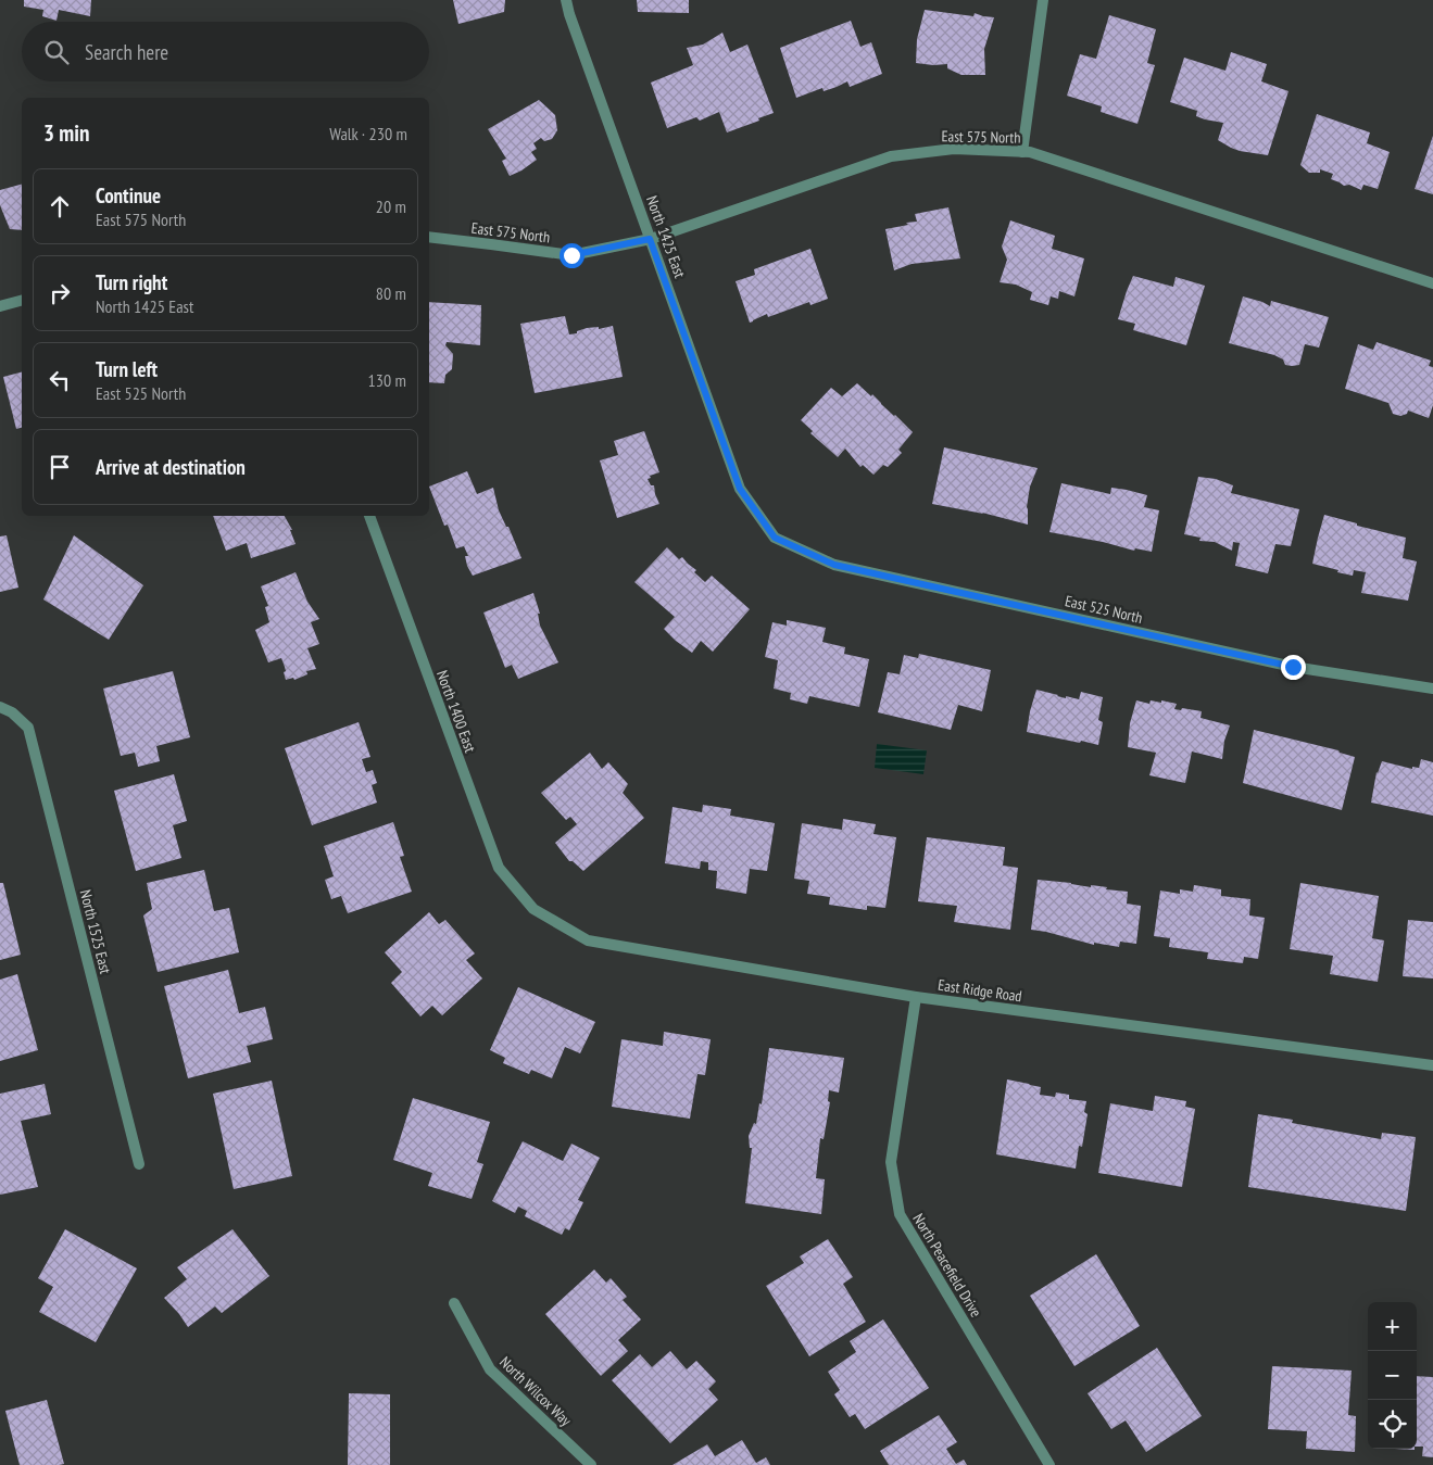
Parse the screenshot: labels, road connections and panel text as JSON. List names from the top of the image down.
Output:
{
  "streets": {
    "street": [
      "East 575 North",
      "North 1425 East",
      "East 525 North",
      "North 1400 East",
      "North 1525 East",
      "East Ridge Road",
      "North Peacefield Drive",
      "North Wilcox Way"
    ]
  },
  "crossings": [
    ["East 575 North", "North 1425 East"],
    ["North 1425 East", "East 525 North"],
    ["North 1400 East", "East Ridge Road"],
    ["East Ridge Road", "North Peacefield Drive"]
  ],
  "page": {
    "search": "Search here",
    "heading": ["3 min", "Walk · 230 m"],
    "list": [
      ["Continue", "East 575 North", "20 m"],
      ["Turn right", "North 1425 East", "80 m"],
      ["Turn left", "East 525 North", "130 m"],
      "Arrive at destination"
    ],
    "map_buttons": ["+", "−"]
  }
}
